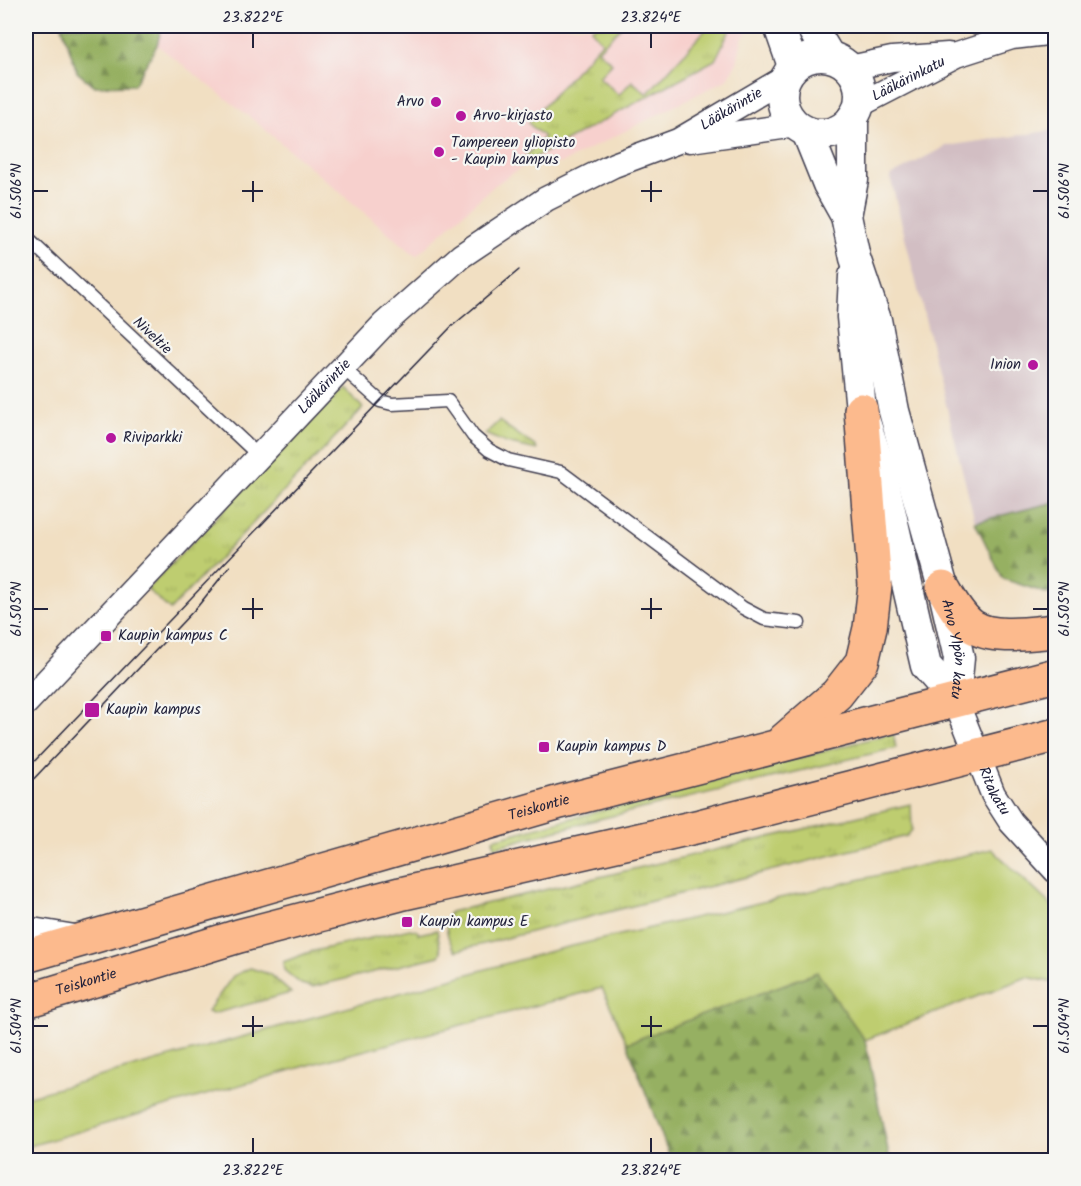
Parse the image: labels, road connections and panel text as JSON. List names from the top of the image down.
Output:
{
  "streets": {
    "highway": ["Teiskontie"],
    "street": [
      "Lääkärinkatu",
      "Lääkärintie",
      "Arvo Ylpön katu",
      "Ritakatu"
    ],
    "lane": ["Niveltie"]
  },
  "crossings": [
    ["Lääkärinkatu", "Lääkärintie"],
    ["Lääkärinkatu", "Arvo Ylpön katu"],
    ["Lääkärintie", "Niveltie"],
    ["Lääkärintie", "Arvo Ylpön katu"],
    ["Arvo Ylpön katu", "Ritakatu"],
    ["Arvo Ylpön katu", "Teiskontie"],
    ["Ritakatu", "Teiskontie"]
  ],
  "places": {
    "other": [
      "Arvo",
      "Arvo-kirjasto",
      "Tampereen yliopisto - Kaupin kampus",
      "Inion",
      "Riviparkki"
    ],
    "transit": [
      "Kaupin kampus C",
      "Kaupin kampus",
      "Kaupin kampus D",
      "Kaupin kampus E"
    ]
  },
  "coordinates": [
    "23.822°E",
    "23.824°E",
    "61.506°N",
    "61.505°N",
    "61.504°N"
  ]
}
